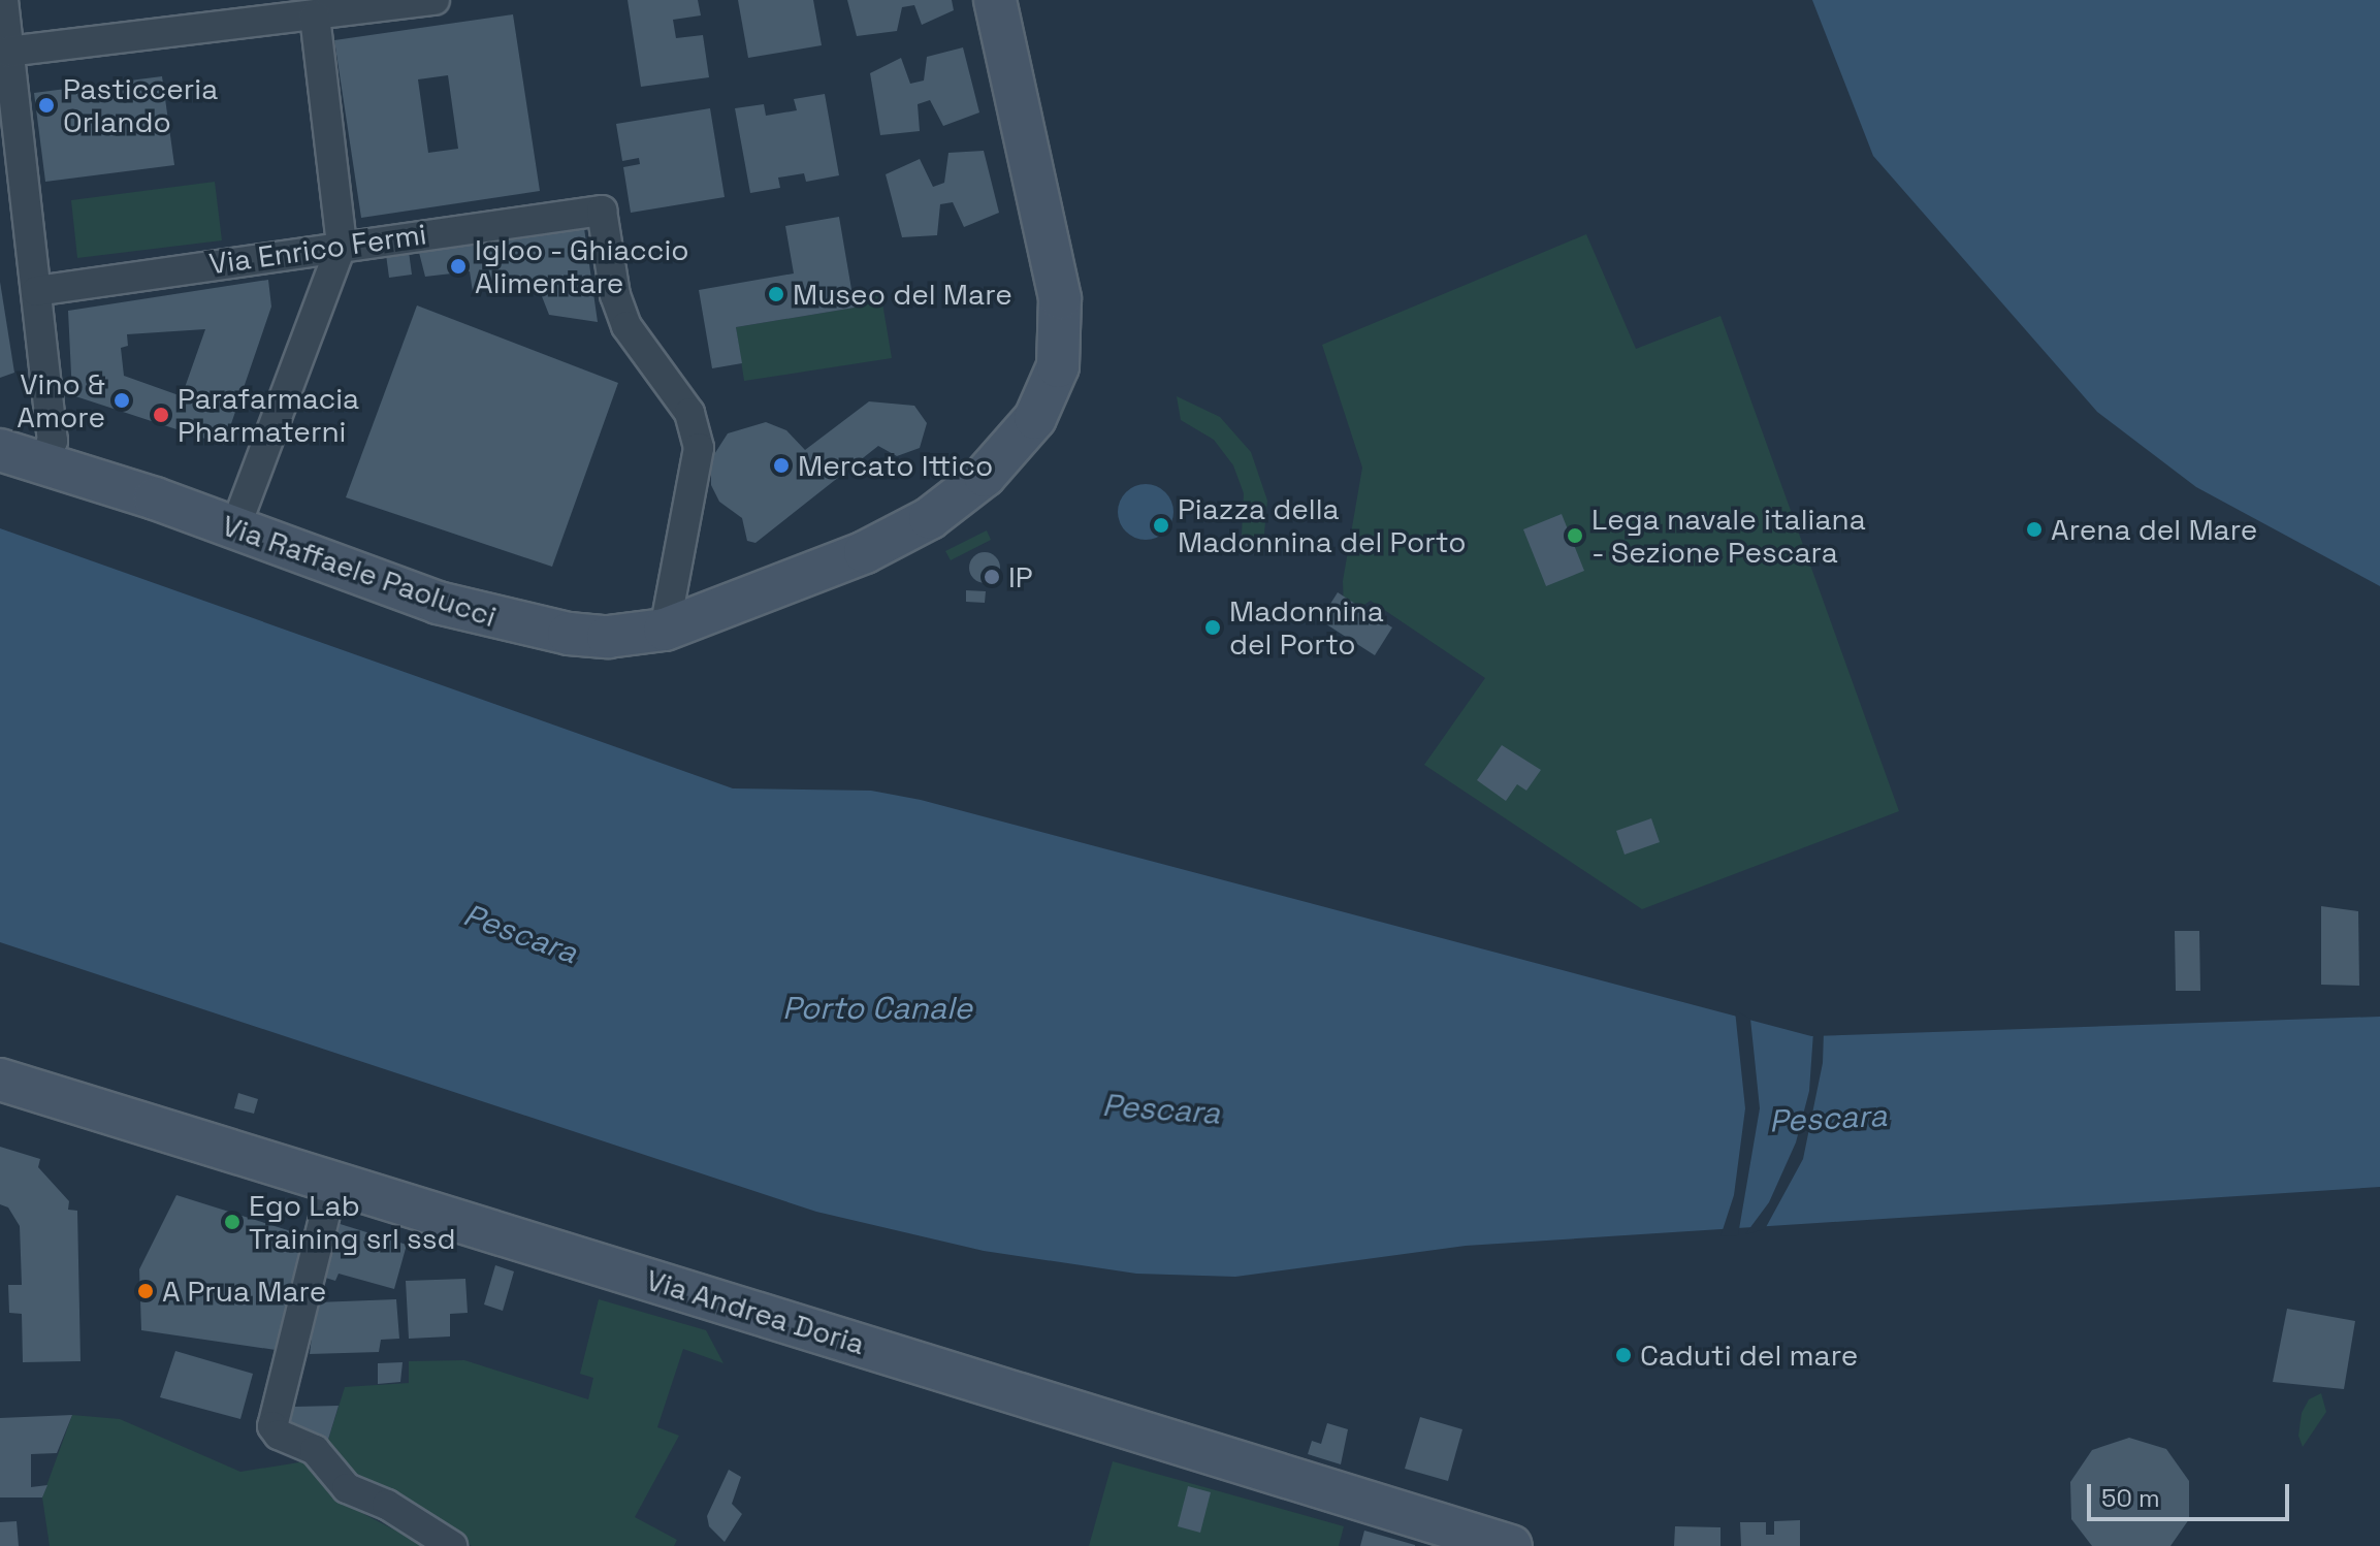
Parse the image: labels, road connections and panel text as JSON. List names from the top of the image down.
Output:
{
  "streets": {
    "street": ["Via Enrico Fermi", "Via Raffaele Paolucci", "Via Andrea Doria"]
  },
  "crossings": [
    ["Via Enrico Fermi", "Via Raffaele Paolucci"]
  ],
  "water": ["Pescara", "Porto Canale"],
  "places": [
    "Pasticceria Orlando",
    "Igloo - Ghiaccio Alimentare",
    "Museo del Mare",
    "Vino & Amore",
    "Parafarmacia Pharmaterni",
    "Mercato Ittico",
    "Piazza della Madonnina del Porto",
    "Arena del Mare",
    "Lega navale italiana - Sezione Pescara",
    "IP",
    "Madonnina del Porto",
    "Ego Lab Training srl ssd",
    "A Prua Mare",
    "Caduti del mare"
  ],
  "scale_bar": "50 m"
}
